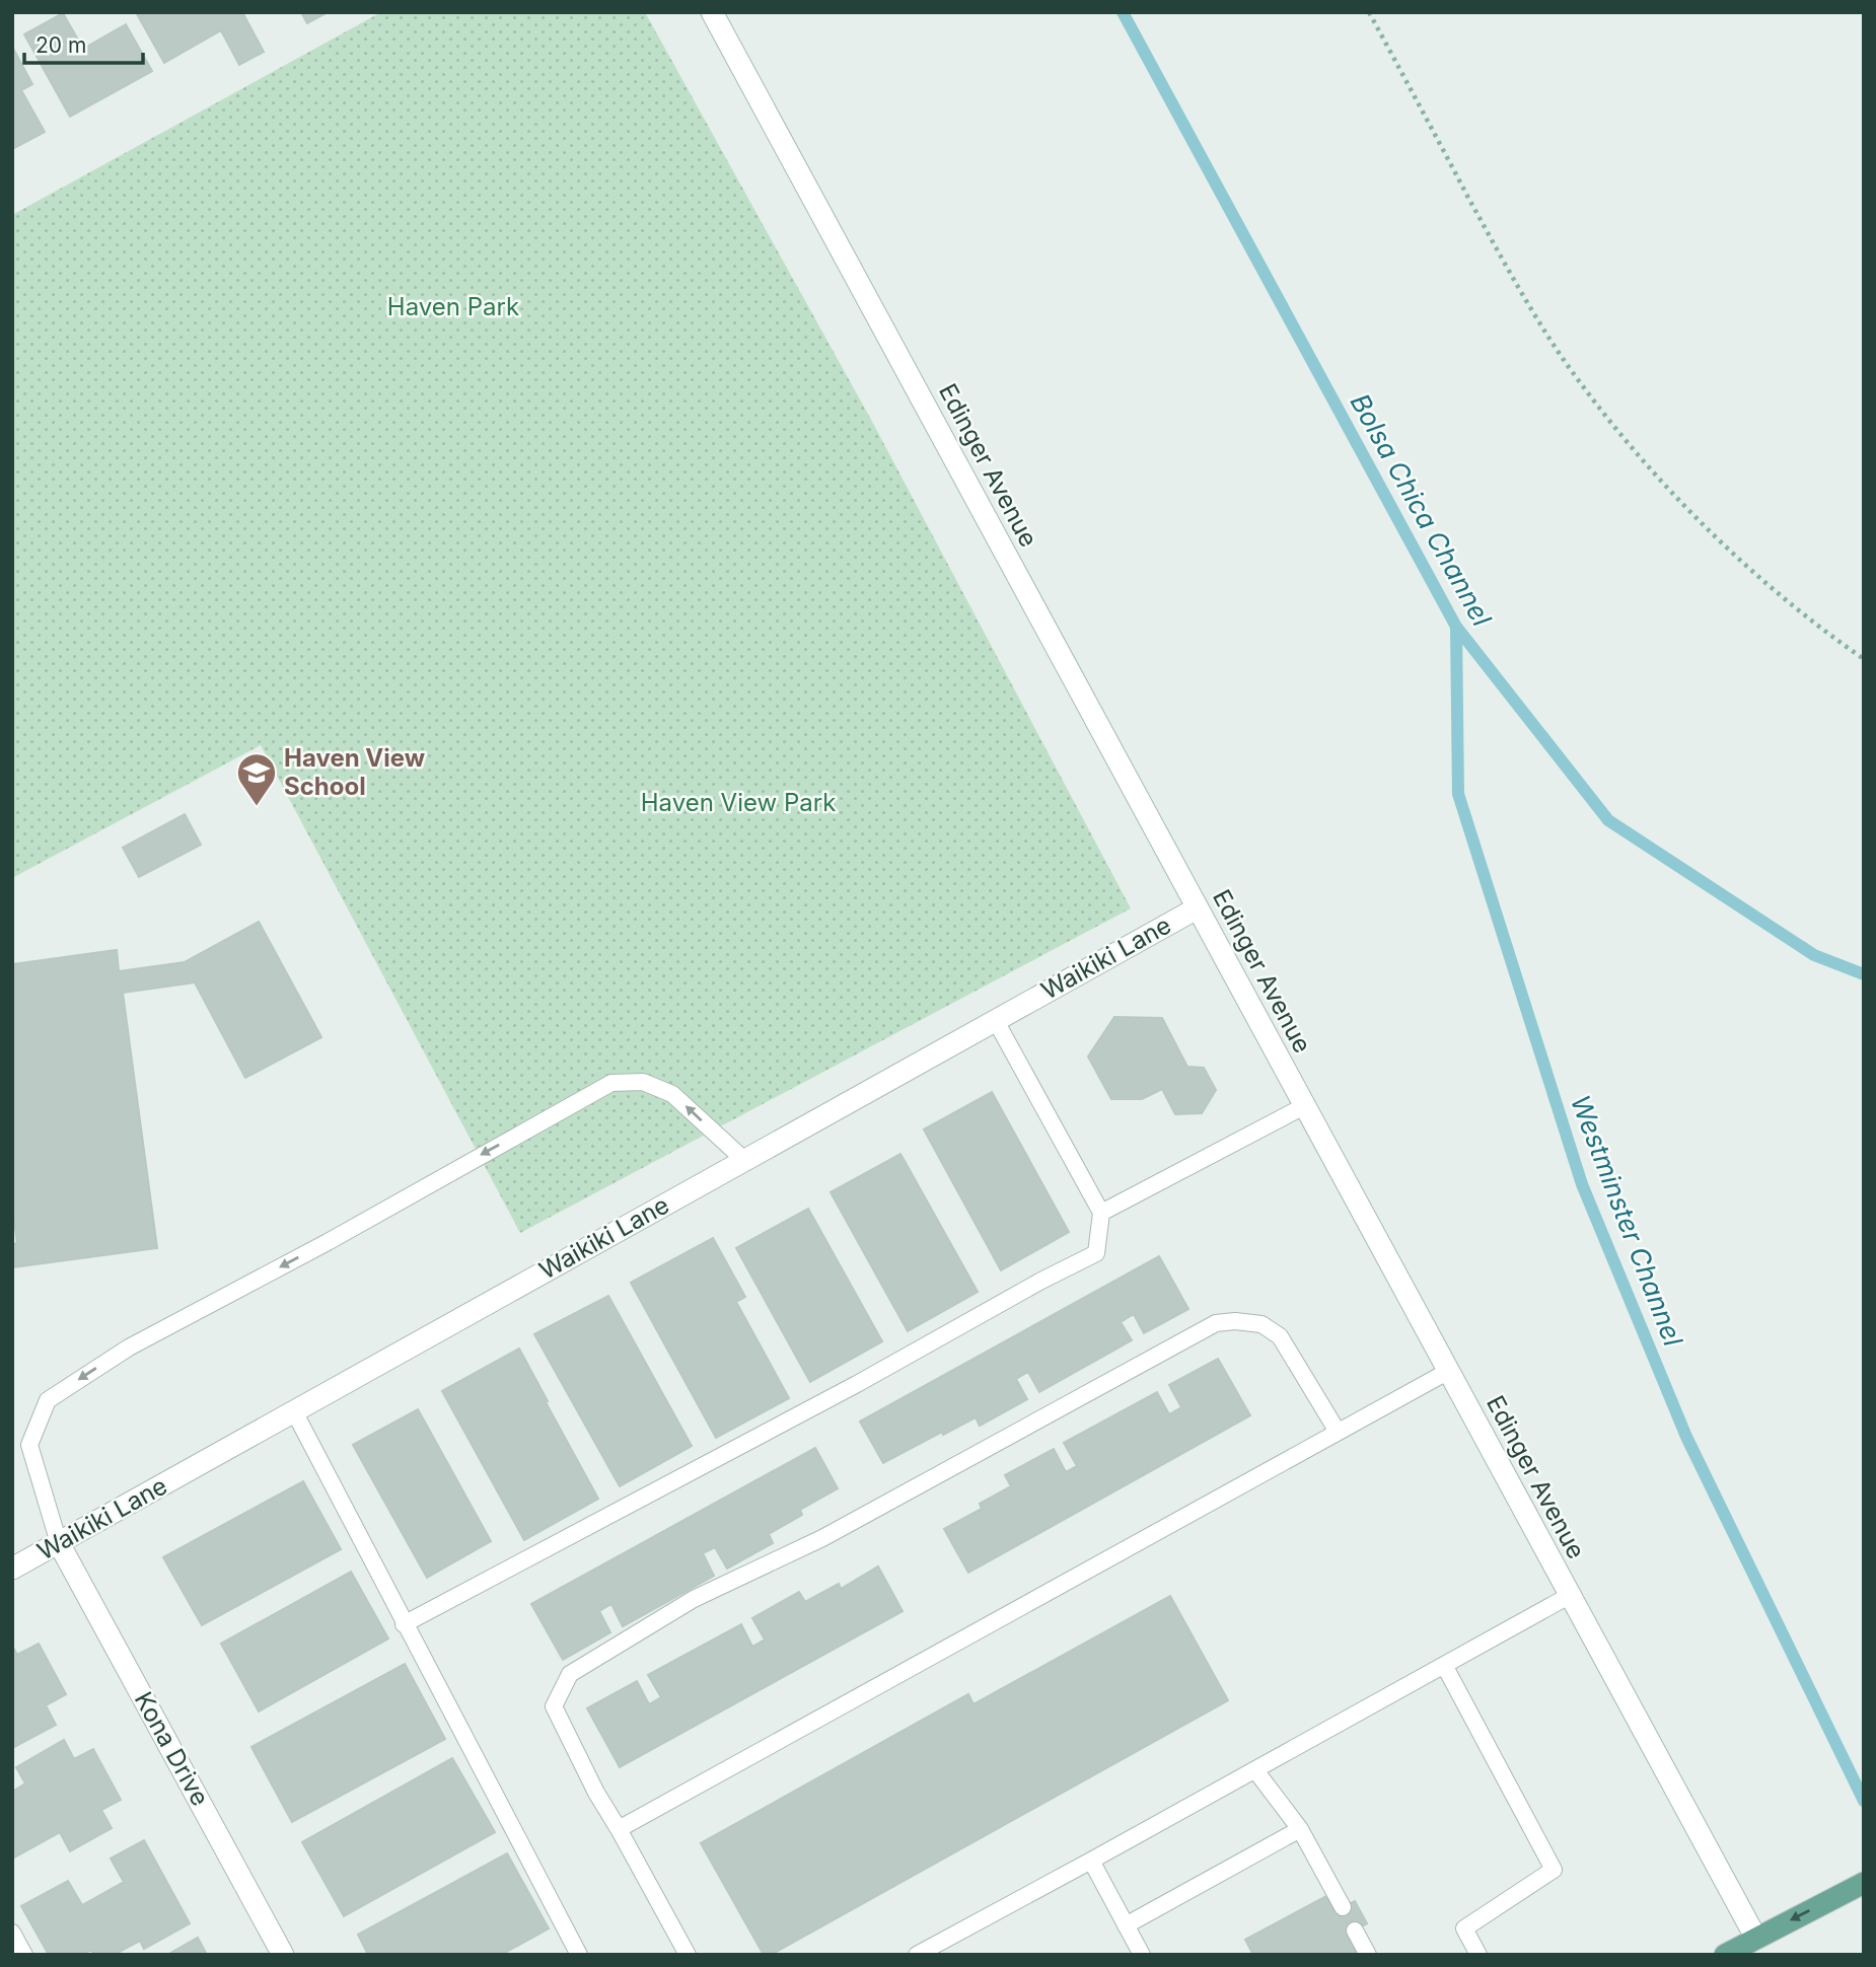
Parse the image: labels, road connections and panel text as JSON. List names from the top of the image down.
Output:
{
  "streets": {
    "main road": ["Edinger Avenue", "Waikiki Lane", "Kona Drive"]
  },
  "crossings": [
    ["Edinger Avenue", "Waikiki Lane"],
    ["Waikiki Lane", "Kona Drive"]
  ],
  "water": ["Bolsa Chica Channel", "Westminster Channel"],
  "parks": ["Haven Park", "Haven View Park"],
  "places": {
    "school or university": ["Haven View School"]
  },
  "scale_bar": "20 m"
}
